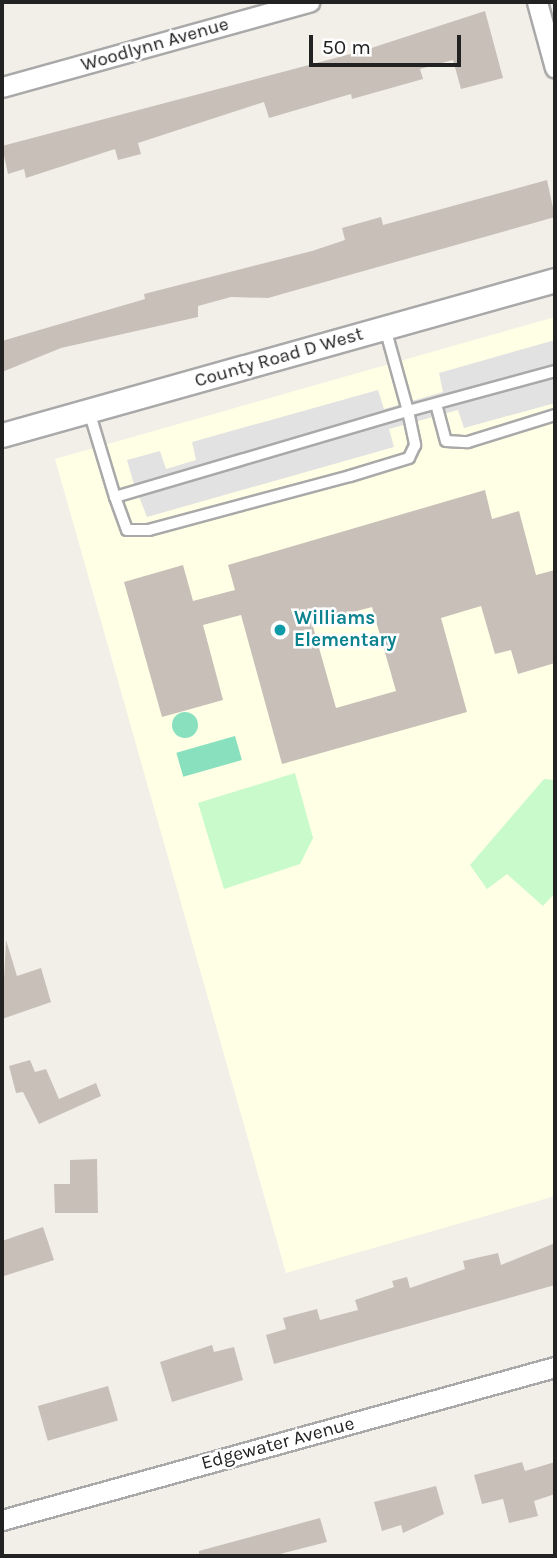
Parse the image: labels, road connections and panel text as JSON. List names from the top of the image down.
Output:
{
  "streets": {
    "street": ["Woodlynn Avenue", "County Road D West", "Edgewater Avenue"]
  },
  "places": ["Williams Elementary"],
  "scale_bar": "50 m"
}
